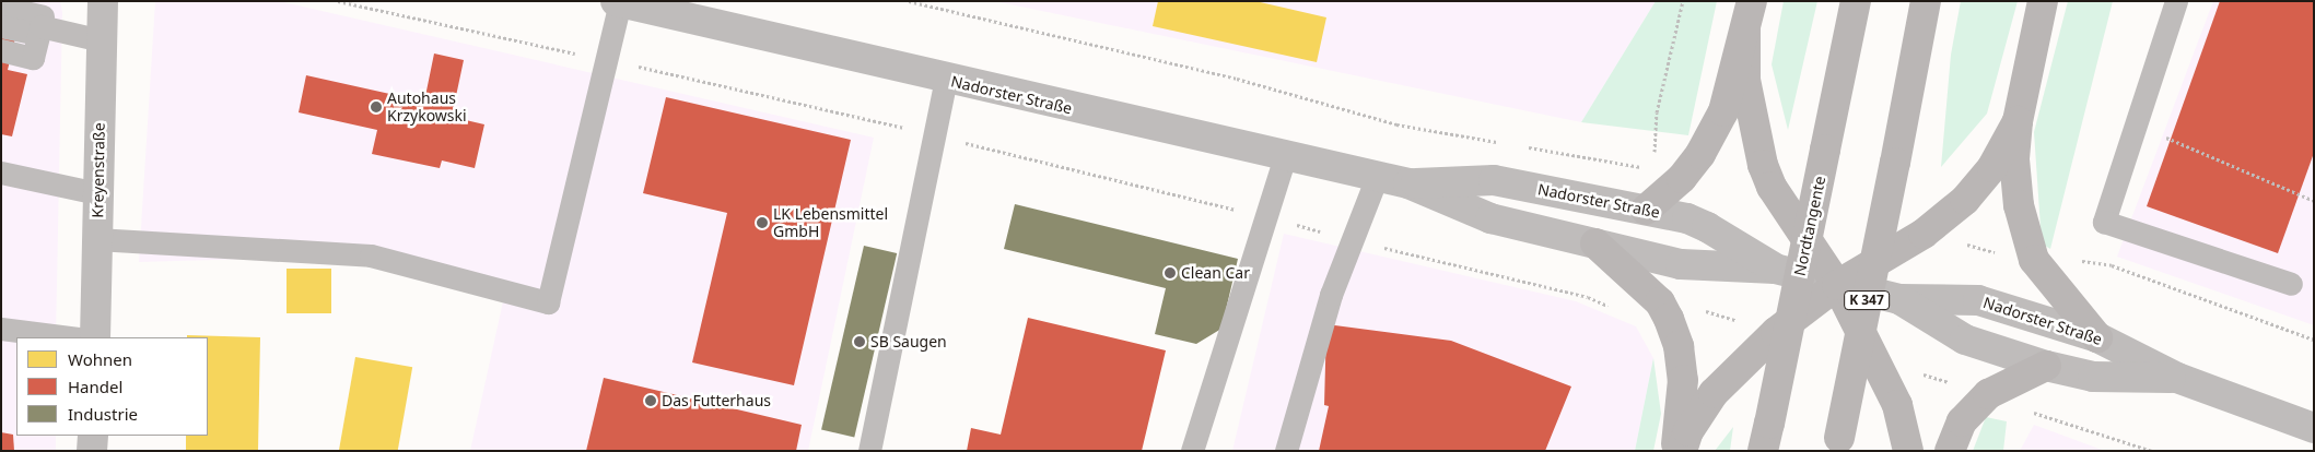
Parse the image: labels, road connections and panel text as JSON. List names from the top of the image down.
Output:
{
  "streets": {
    "highway": ["Nordtangente", "K 347"],
    "street": ["Nadorster Straße", "Kreyenstraße"]
  },
  "crossings": [
    ["Nadorster Straße", "K 347"]
  ],
  "places": [
    "Autohaus Krzykowski",
    "LK Lebensmittel GmbH",
    "Clean Car",
    "SB Saugen",
    "Das Futterhaus"
  ],
  "legend": ["Wohnen", "Handel", "Industrie"]
}
